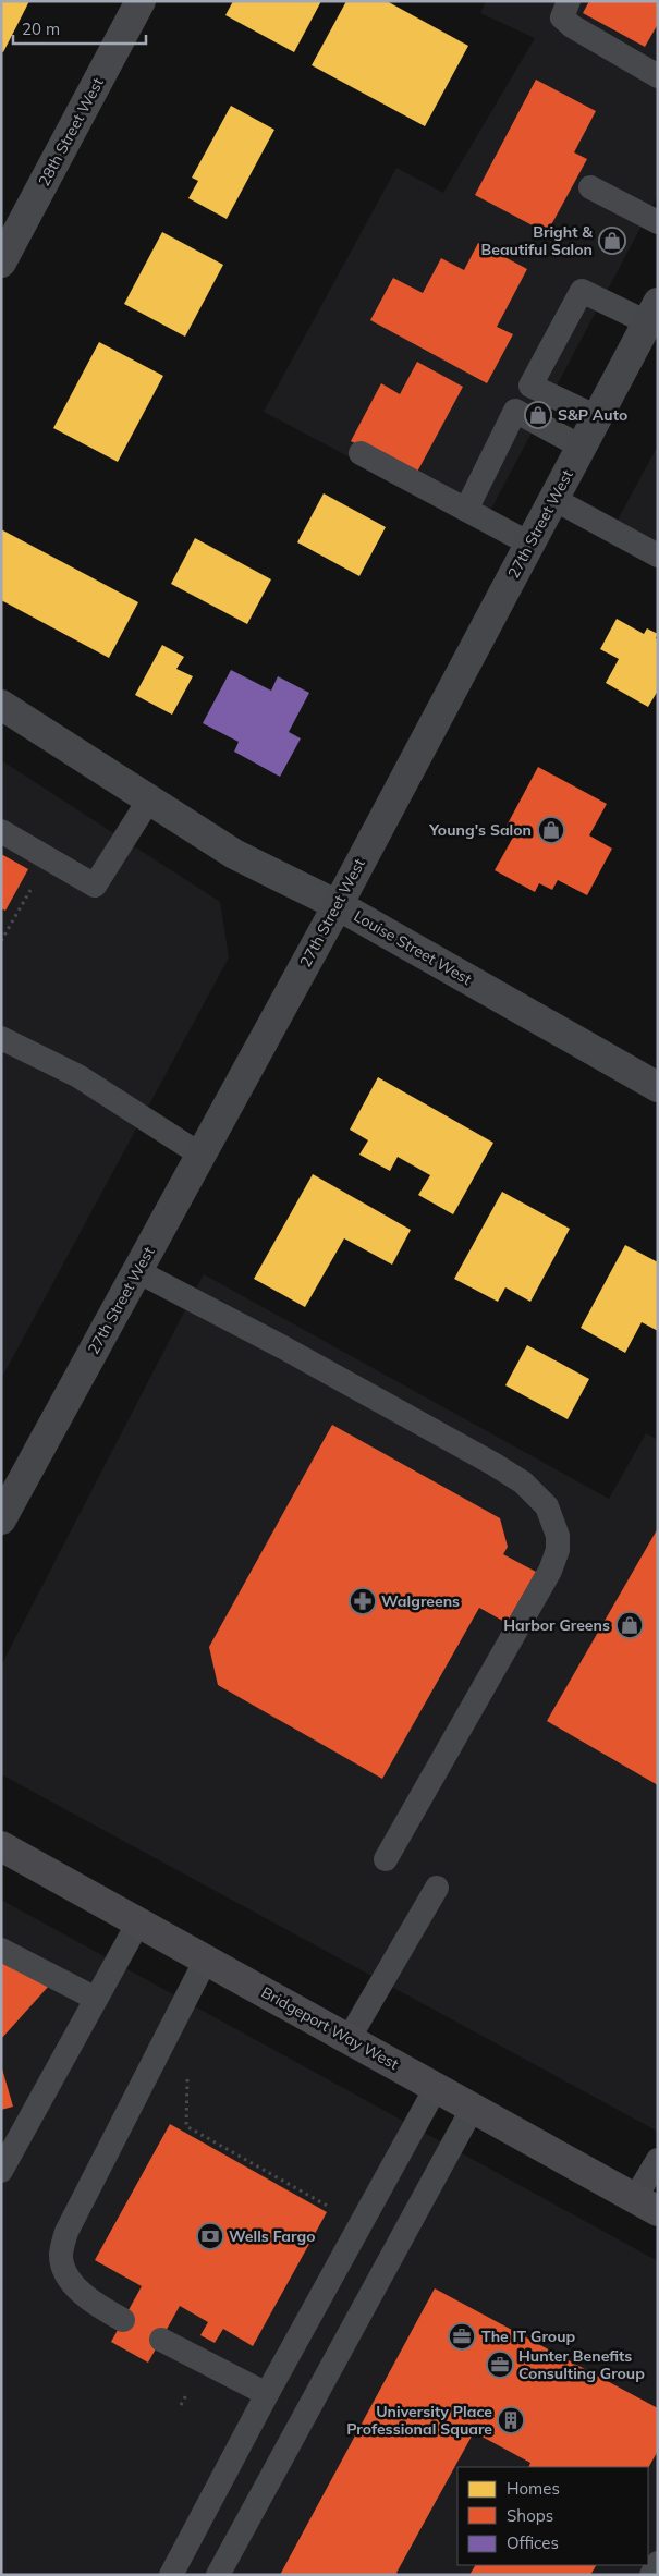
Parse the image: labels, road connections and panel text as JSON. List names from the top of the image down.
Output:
{
  "streets": {
    "main road": ["Bridgeport Way West"],
    "street": ["28th Street West", "27th Street West", "Louise Street West"]
  },
  "crossings": [
    ["27th Street West", "Louise Street West"]
  ],
  "places": {
    "shop": [
      "Bright & Beautiful Salon",
      "S&P Auto",
      "Young's Salon",
      "Harbor Greens"
    ],
    "pharmacy": ["Walgreens"],
    "bank": ["Wells Fargo"],
    "office": ["The IT Group", "Hunter Benefits Consulting Group"],
    "building": ["University Place Professional Square"]
  },
  "legend": ["Homes", "Shops", "Offices"],
  "scale_bar": "20 m"
}
